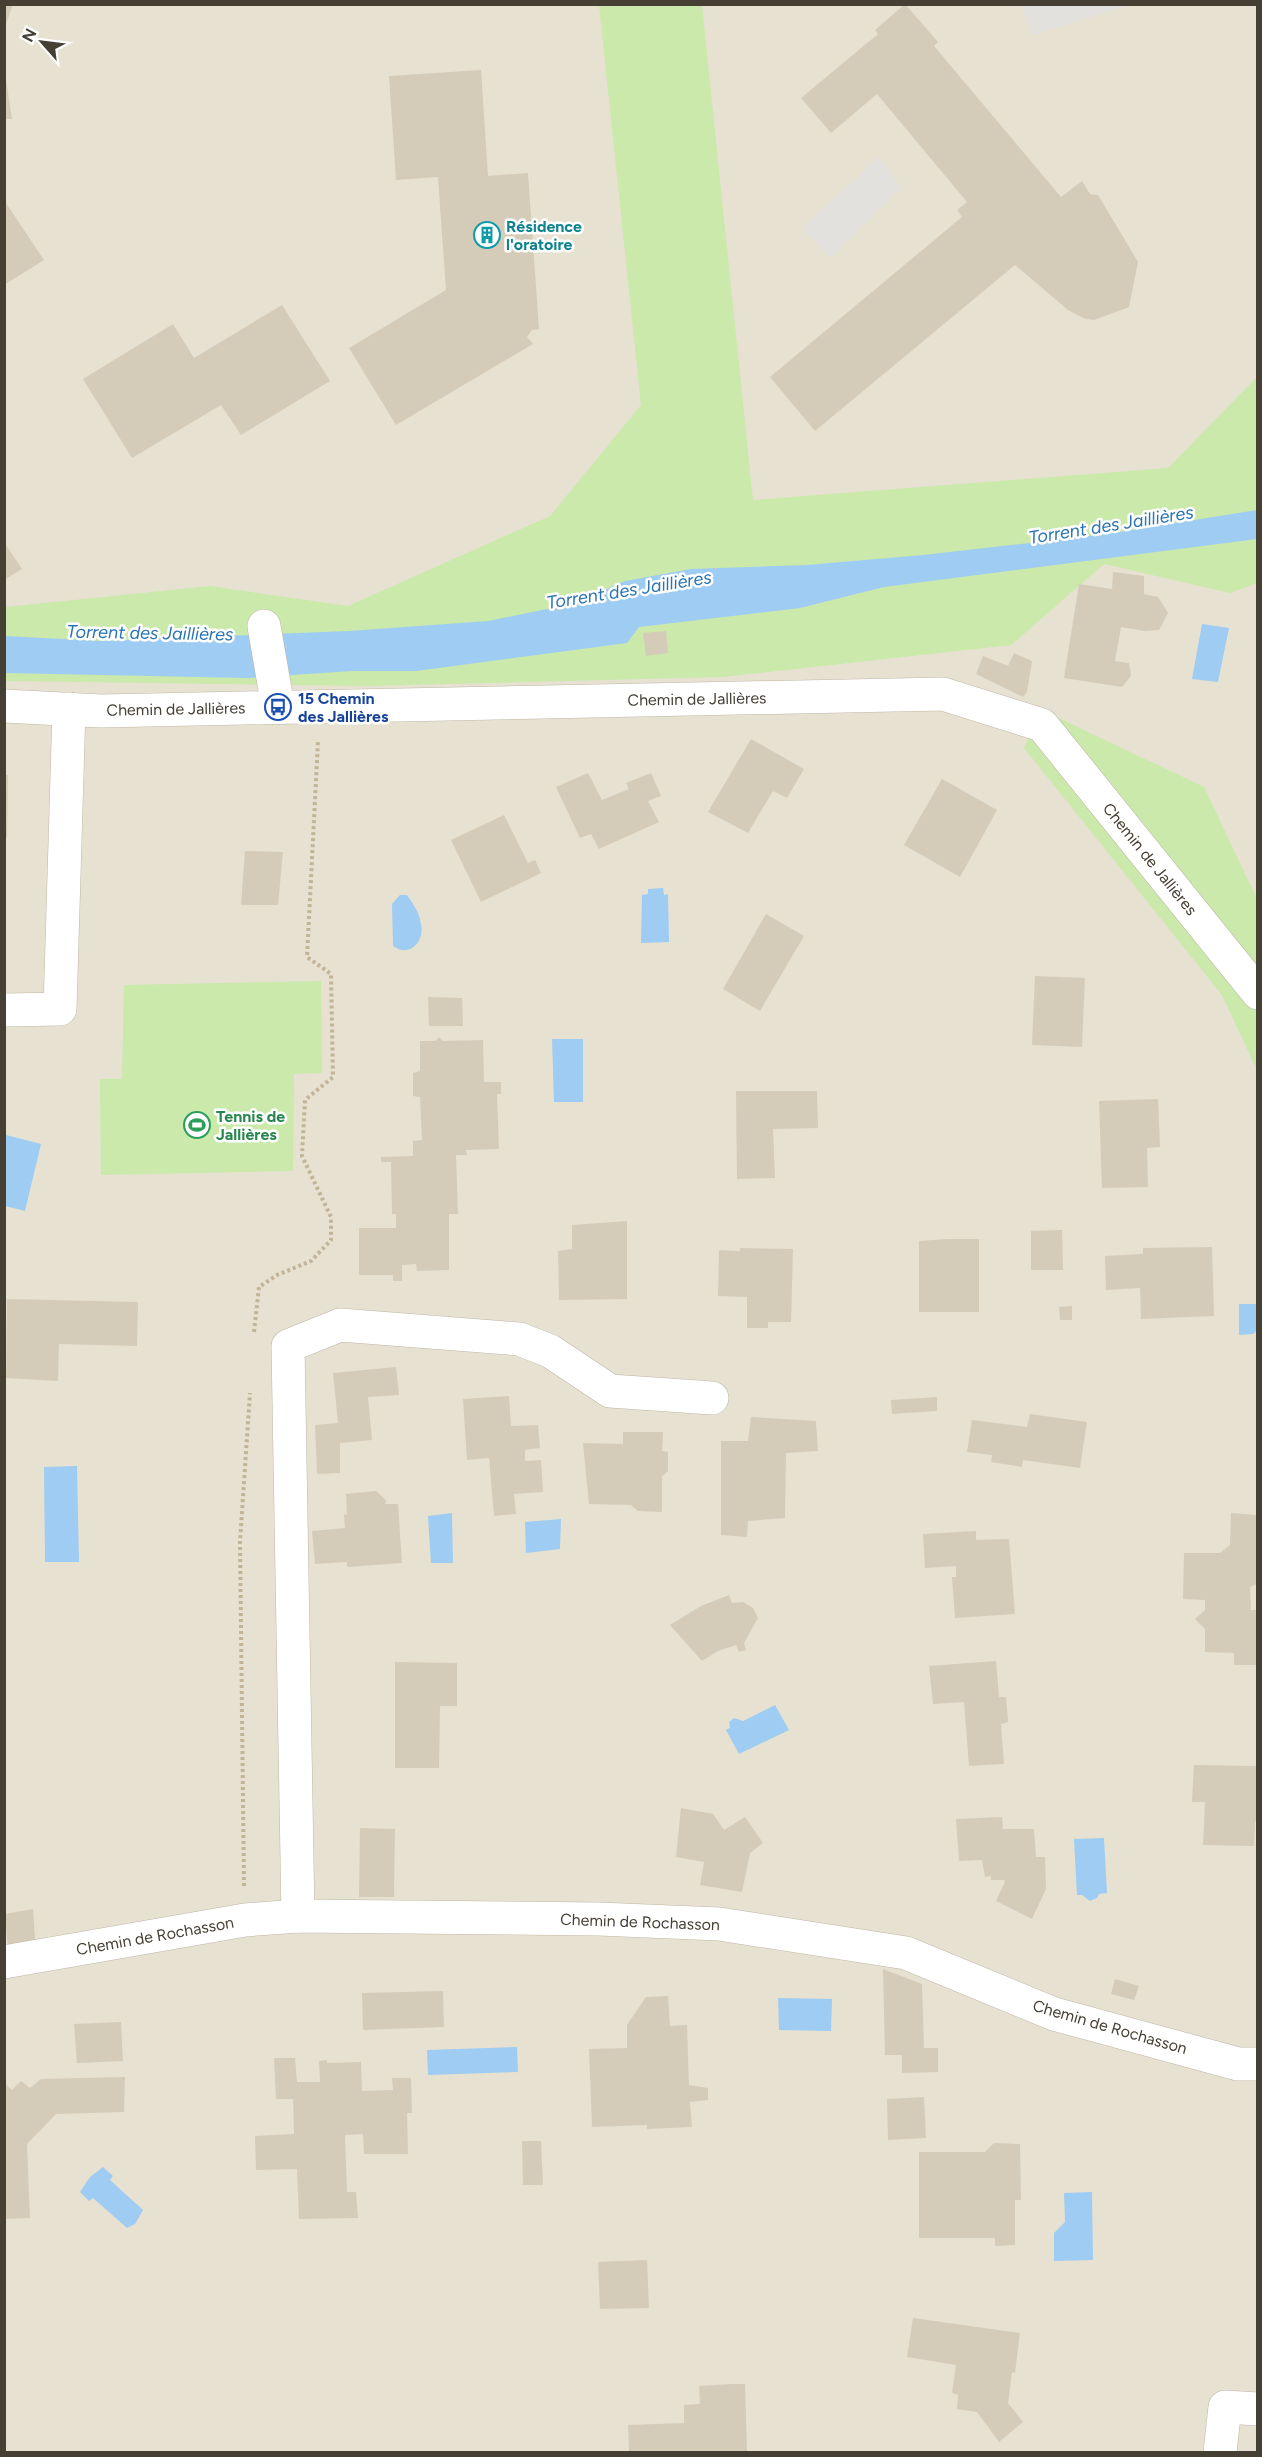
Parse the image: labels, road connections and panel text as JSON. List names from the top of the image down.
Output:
{
  "streets": {
    "street": ["Chemin de Jallières", "Chemin de Rochasson"]
  },
  "water": ["Torrent des Jaillières"],
  "places": {
    "building": ["Résidence l'oratoire"],
    "bus stop": ["15 Chemin des Jallières"],
    "sports": ["Tennis de Jallières"]
  },
  "north": "top left"
}
